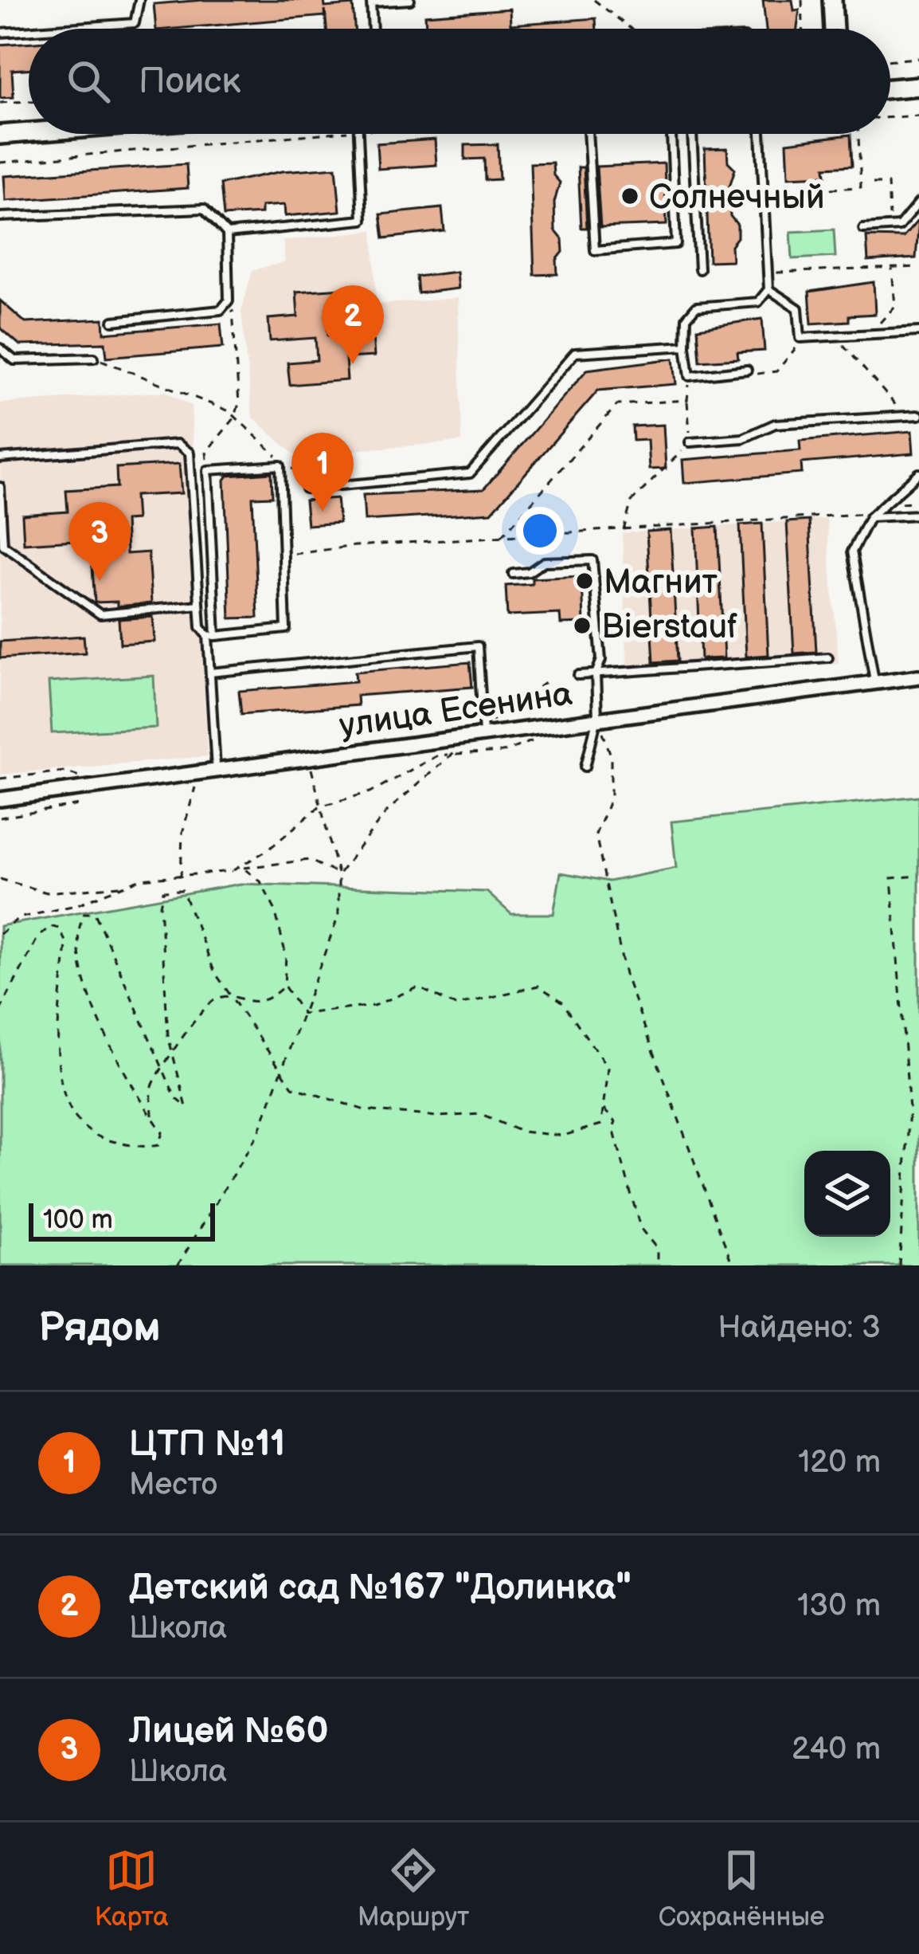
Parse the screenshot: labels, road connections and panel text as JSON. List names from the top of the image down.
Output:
{
  "streets": {
    "street": ["улица Есенина"]
  },
  "places": ["Солнечный", "Магнит", "Bierstauf"],
  "scale_bar": "100 m",
  "page": {
    "search": "Поиск",
    "pins": ["2", "1", "3"],
    "scale": "100 m",
    "heading": ["Рядом", "Найдено: 3"],
    "list": [
      {
        "mark": "1",
        "name": "ЦТП №11",
        "note": "Место",
        "value": "120 m"
      },
      {
        "mark": "2",
        "name": "Детский сад №167 \"Долинка\"",
        "note": "Школа",
        "value": "130 m"
      },
      {
        "mark": "3",
        "name": "Лицей №60",
        "note": "Школа",
        "value": "240 m"
      }
    ],
    "nav": ["Карта", "Маршрут", "Сохранённые"]
  }
}
